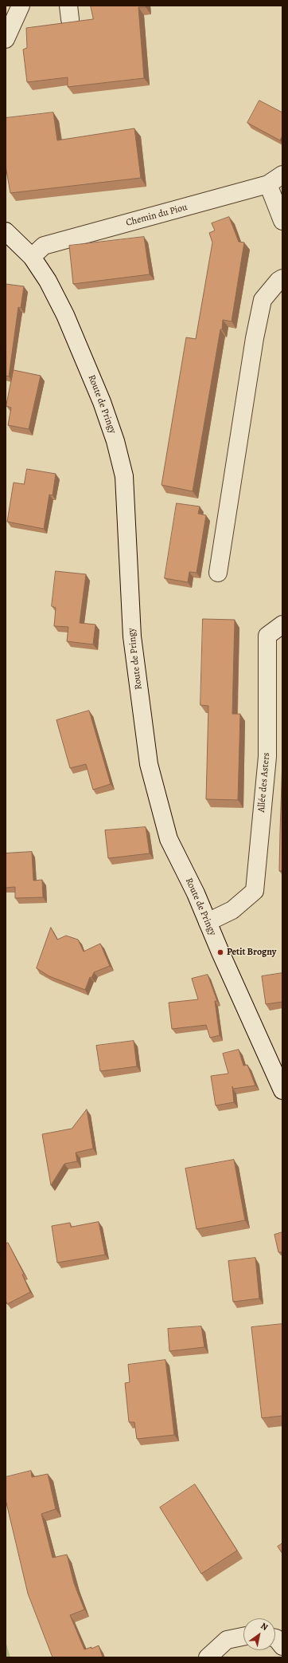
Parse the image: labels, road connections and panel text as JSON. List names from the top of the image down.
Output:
{
  "streets": {
    "street": ["Chemin du Piou", "Route de Pringy", "Allée des Asters"]
  },
  "crossings": [
    ["Chemin du Piou", "Route de Pringy"],
    ["Route de Pringy", "Allée des Asters"]
  ],
  "places": ["Petit Brogny"],
  "north": "top right"
}
